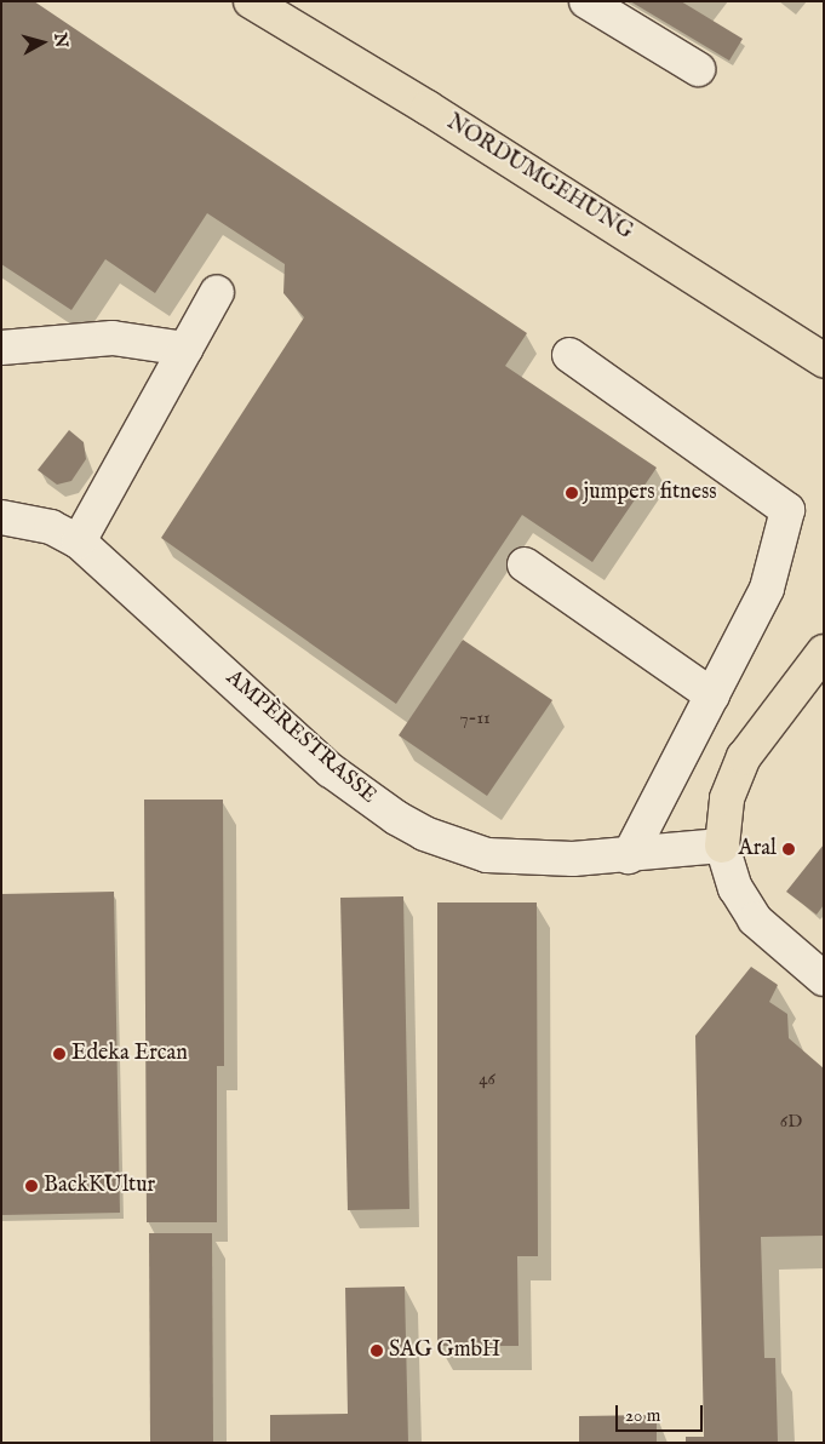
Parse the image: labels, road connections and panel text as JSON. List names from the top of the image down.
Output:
{
  "streets": {
    "main road": ["NORDUMGEHUNG"],
    "street": ["AMPÈRESTRASSE"]
  },
  "places": [
    "jumpers fitness",
    "Aral",
    "Edeka Ercan",
    "BackKUltur",
    "SAG GmbH"
  ],
  "house_numbers": ["7-11", "46", "6D"],
  "scale_bar": "20 m",
  "north": "right"
}
